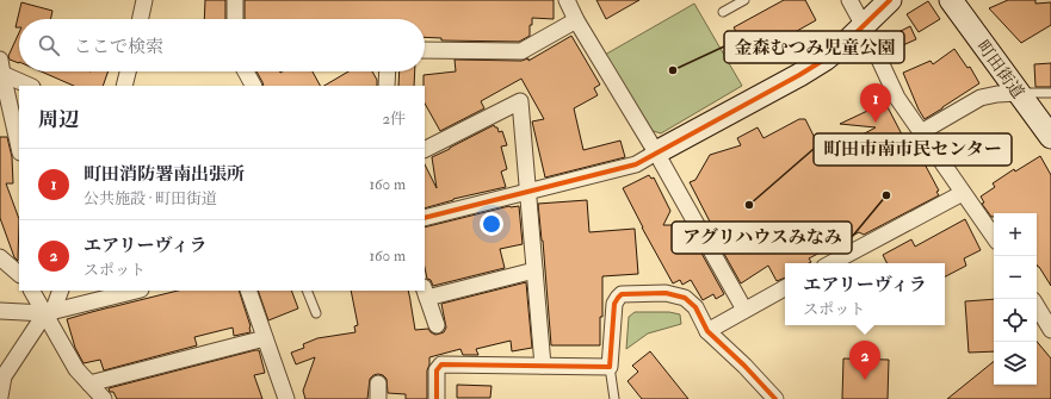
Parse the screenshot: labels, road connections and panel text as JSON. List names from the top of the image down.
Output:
{
  "streets": {
    "street": ["町田街道"]
  },
  "places": ["金森むつみ児童公園", "アグリハウスみなみ", "町田市南市民センター"],
  "page": {
    "search": "ここで検索",
    "pins": ["1", "2"],
    "heading": ["周辺", "2件"],
    "list": [
      {
        "mark": "1",
        "name": "町田消防署南出張所",
        "note": "公共施設 · 町田街道",
        "value": "160 m"
      },
      {
        "mark": "2",
        "name": "エアリーヴィラ",
        "note": "スポット",
        "value": "160 m"
      }
    ],
    "map_buttons": ["+", "−"],
    "popup": ["エアリーヴィラ", "スポット"]
  }
}
